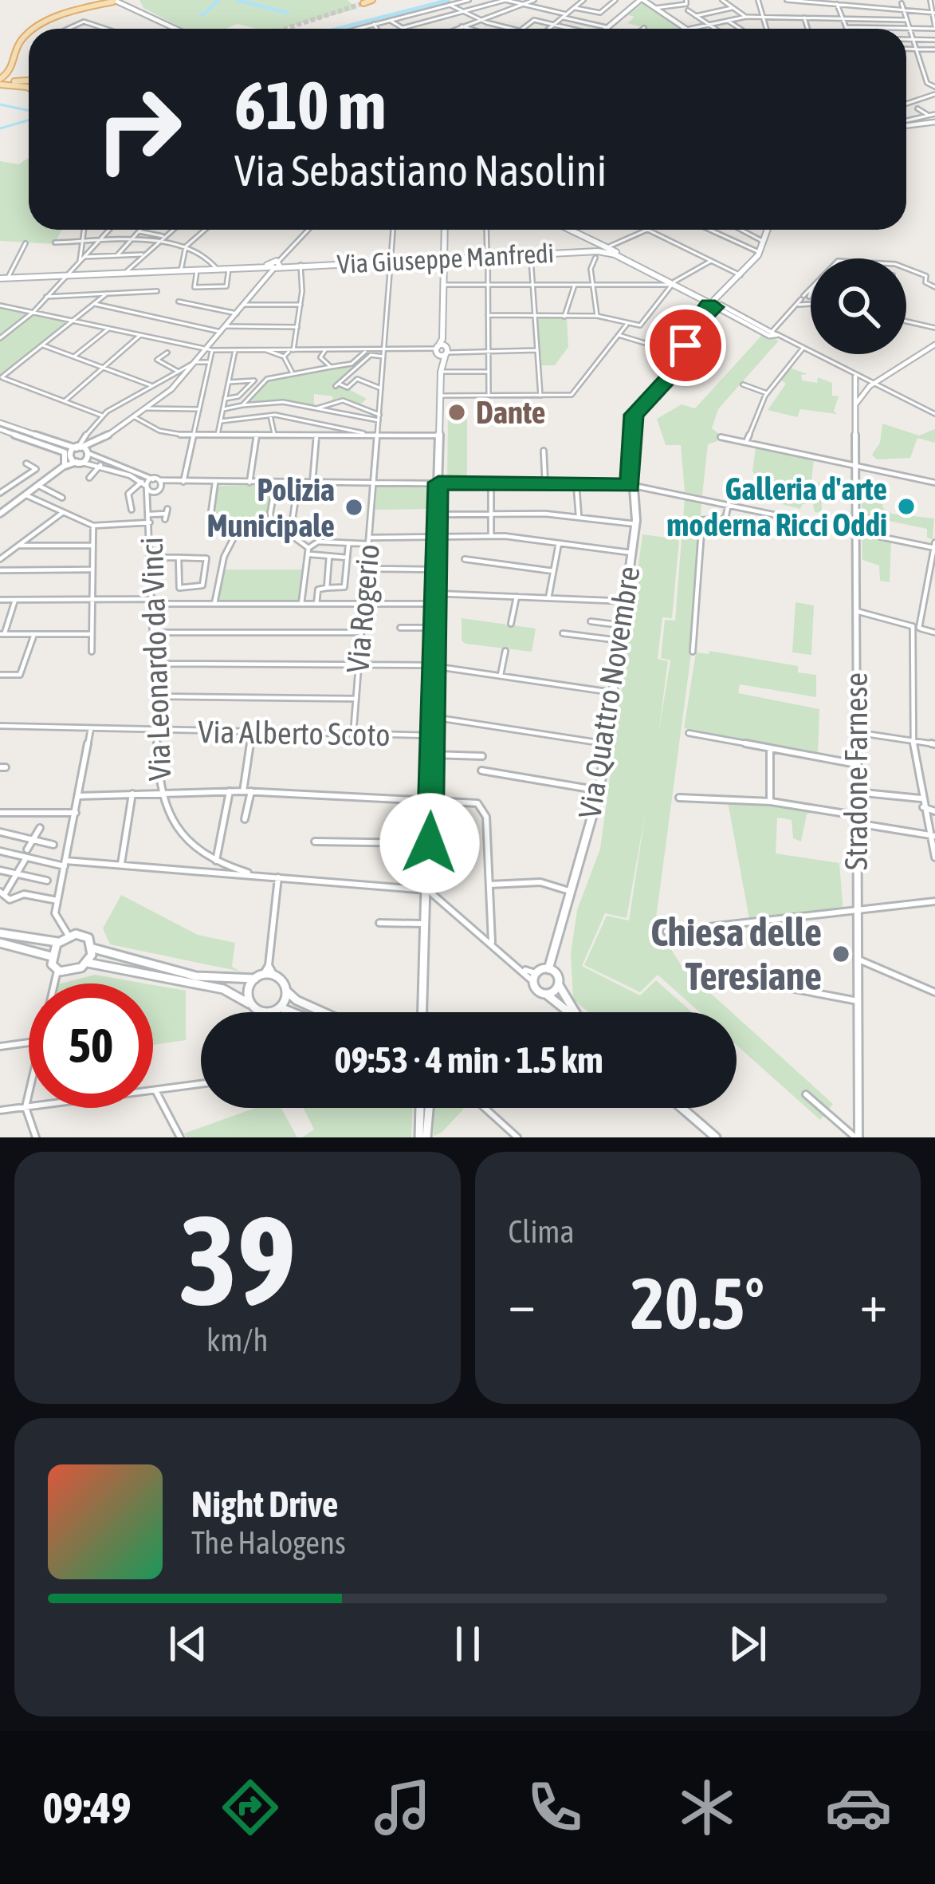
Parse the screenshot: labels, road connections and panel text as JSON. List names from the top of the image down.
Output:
{
  "streets": {
    "main road": ["Via Giuseppe Manfredi", "Via Quattro Novembre"],
    "street": [
      "Via Rogerio",
      "Via Leonardo da Vinci",
      "Via Alberto Scoto",
      "Stradone Farnese"
    ]
  },
  "crossings": [
    ["Via Giuseppe Manfredi", "Via Rogerio"],
    ["Via Rogerio", "Via Alberto Scoto"],
    ["Via Leonardo da Vinci", "Via Alberto Scoto"]
  ],
  "places": [
    "Dante",
    "Galleria d'arte moderna Ricci Oddi",
    "Polizia Municipale",
    "Chiesa delle Teresiane"
  ],
  "page": {
    "turn": ["610 m", "Via Sebastiano Nasolini"],
    "limit": "50",
    "trip": "09:53 · 4 min · 1.5 km",
    "tile": [
      ["39", "km/h"],
      "Clima"
    ],
    "heat": ["−", "20.5°", "+"],
    "song": ["Night Drive", "The Halogens"],
    "tabs": "09:49"
  }
}
